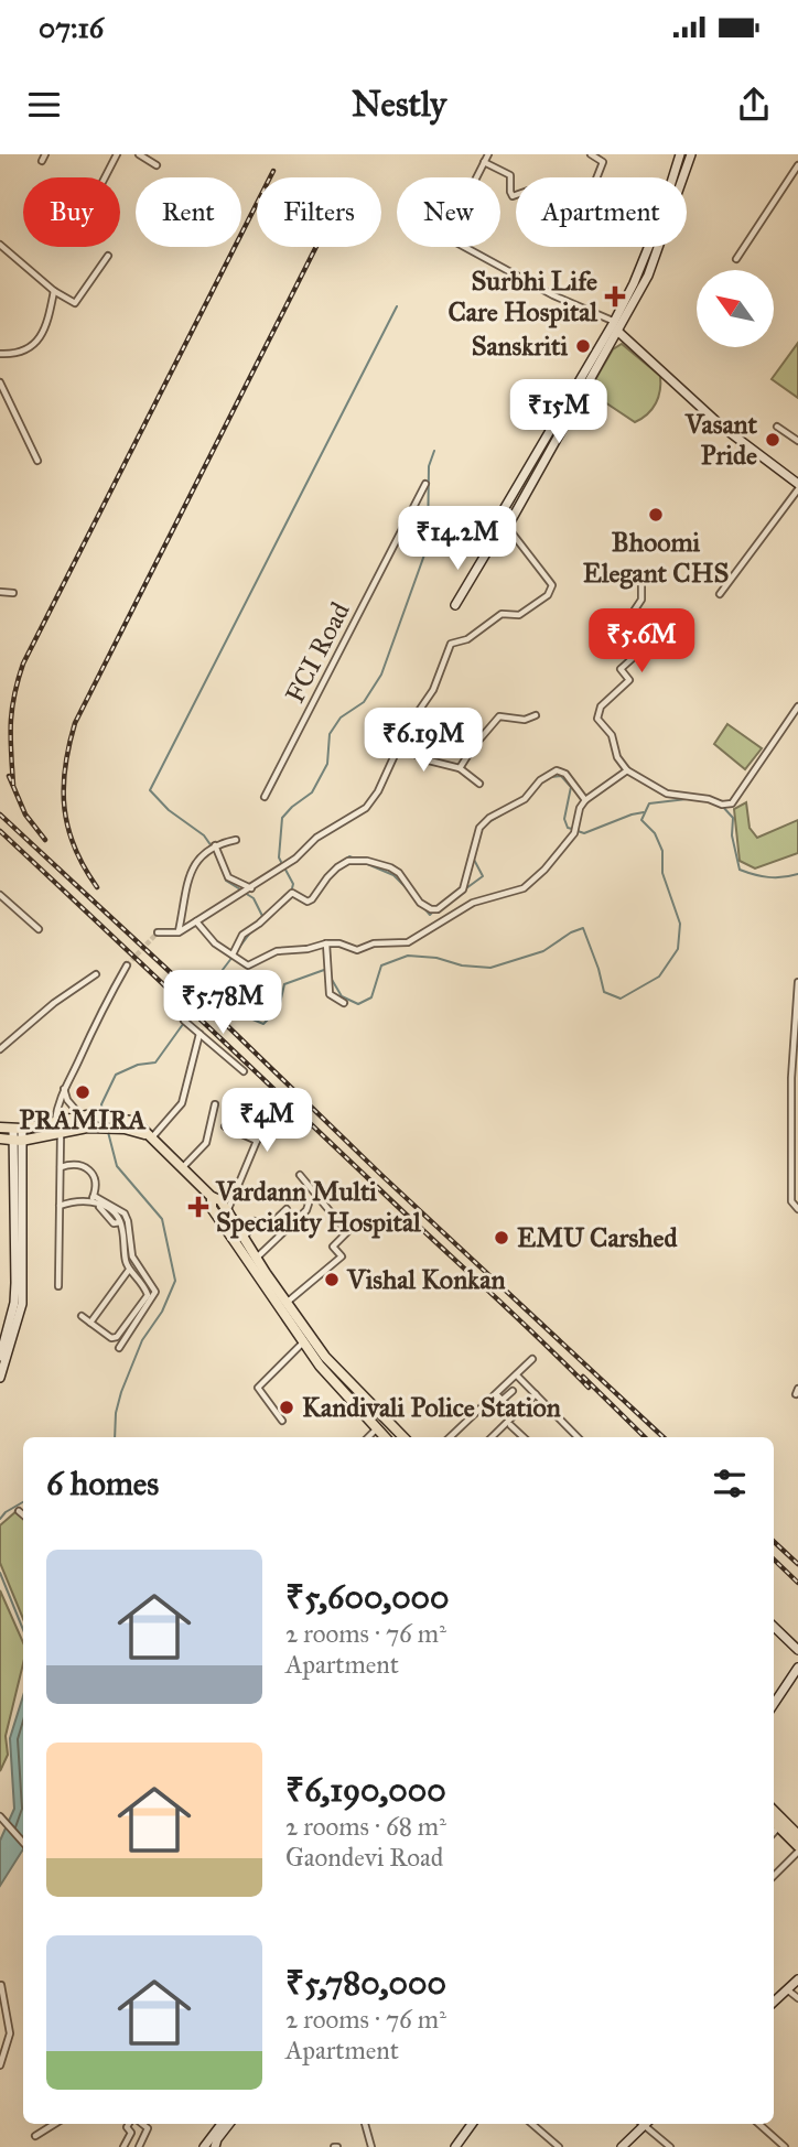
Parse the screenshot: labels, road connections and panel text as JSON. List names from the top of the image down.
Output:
{
  "streets": {
    "street": ["FCI Road"]
  },
  "places": {
    "health": ["Surbhi Life Care Hospital", "Vardann Multi Speciality Hospital"],
    "other": [
      "Sanskriti",
      "Vasant Pride",
      "Bhoomi Elegant CHS",
      "PRAMIRA",
      "EMU Carshed",
      "Vishal Konkan",
      "Kandivali Police Station"
    ]
  },
  "north": "top left",
  "page": {
    "status": "07:16",
    "header": "Nestly",
    "chip": [
      "Buy",
      "Rent",
      "Filters",
      "New",
      "Apartment"
    ],
    "price": [
      "₹15M",
      "₹14.2M",
      "₹5.6M",
      "₹6.19M",
      "₹5.78M",
      "₹4M"
    ],
    "heading": "6 homes",
    "list": [
      {
        "name": "₹5,600,000",
        "note": "2 rooms · 76 m² · Apartment"
      },
      {
        "name": "₹6,190,000",
        "note": "2 rooms · 68 m² · Gaondevi Road"
      },
      {
        "name": "₹5,780,000",
        "note": "2 rooms · 76 m² · Apartment"
      }
    ]
  }
}
